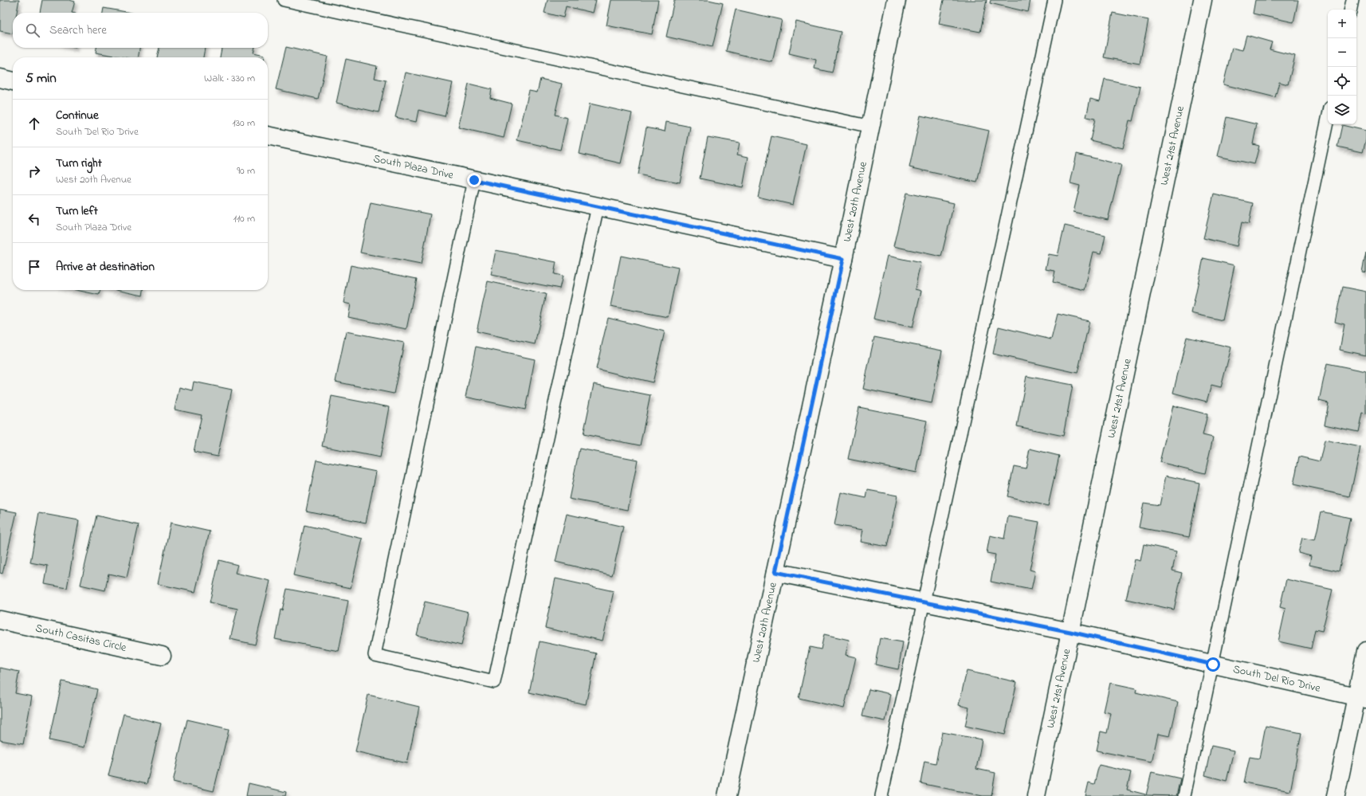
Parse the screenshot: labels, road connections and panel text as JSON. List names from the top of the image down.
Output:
{
  "streets": {
    "street": [
      "West 21st Avenue",
      "South Plaza Drive",
      "West 20th Avenue",
      "South Casitas Circle",
      "South Del Rio Drive"
    ]
  },
  "crossings": [
    ["West 21st Avenue", "South Del Rio Drive"],
    ["South Plaza Drive", "West 20th Avenue"],
    ["West 20th Avenue", "South Del Rio Drive"]
  ],
  "page": {
    "map_buttons": ["+", "−"],
    "search": "Search here",
    "heading": ["5 min", "Walk · 330 m"],
    "list": [
      ["Continue", "South Del Rio Drive", "130 m"],
      ["Turn right", "West 20th Avenue", "90 m"],
      ["Turn left", "South Plaza Drive", "110 m"],
      "Arrive at destination"
    ]
  }
}
